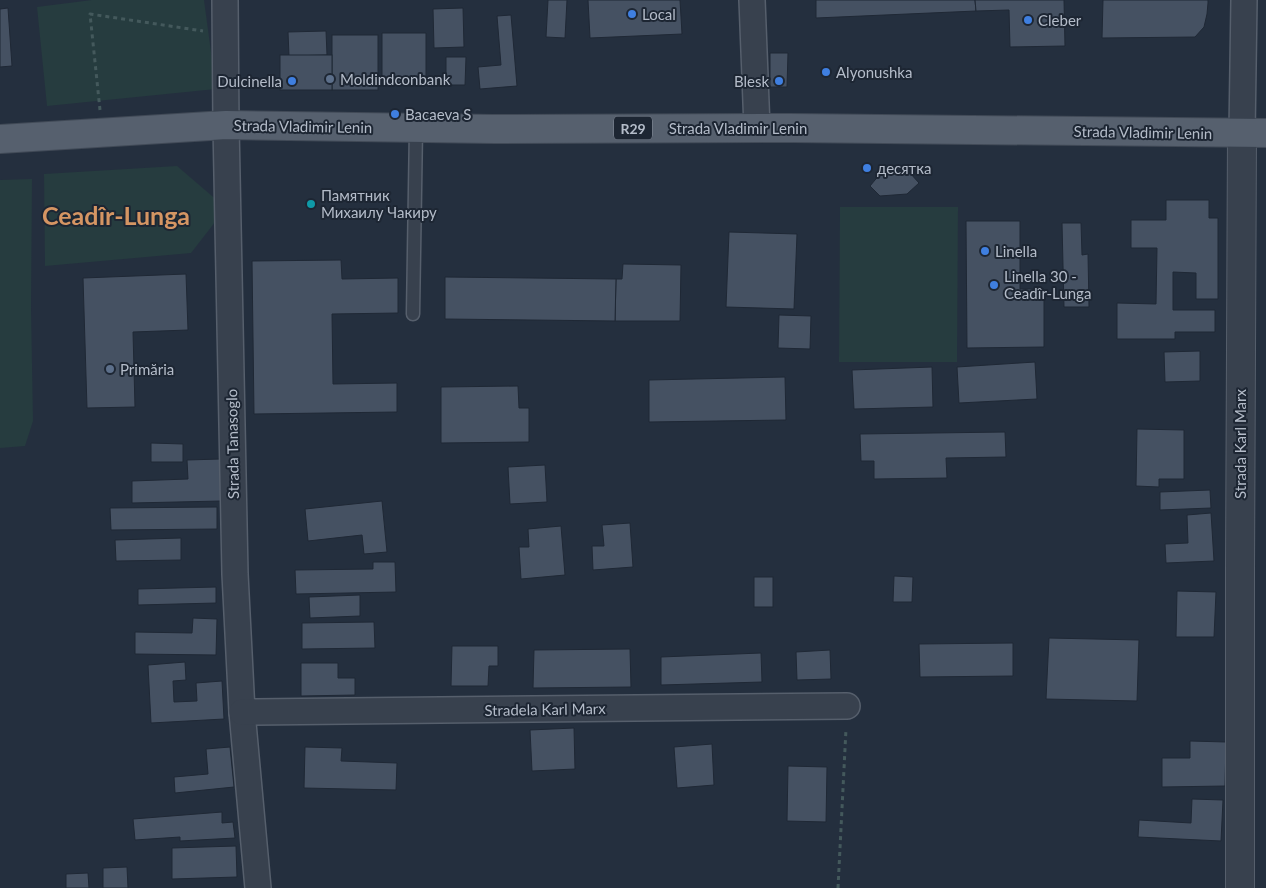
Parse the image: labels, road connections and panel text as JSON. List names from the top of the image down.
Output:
{
  "streets": {
    "main road": ["Strada Vladimir Lenin", "R29"],
    "street": ["Strada Tanasoglo", "Strada Karl Marx", "Stradela Karl Marx"]
  },
  "crossings": [
    ["Strada Vladimir Lenin", "Strada Tanasoglo"],
    ["Strada Vladimir Lenin", "Strada Karl Marx"],
    ["Strada Tanasoglo", "Stradela Karl Marx"]
  ],
  "districts": ["Ceadîr-Lunga"],
  "places": [
    "Local",
    "Cleber",
    "Alyonushka",
    "Moldindconbank",
    "Dulcinella",
    "Blesk",
    "Bacaeva S",
    "десятка",
    "Памятник Михаилу Чакиру",
    "Linella",
    "Linella 30 - Ceadîr-Lunga",
    "Primăria"
  ]
}
